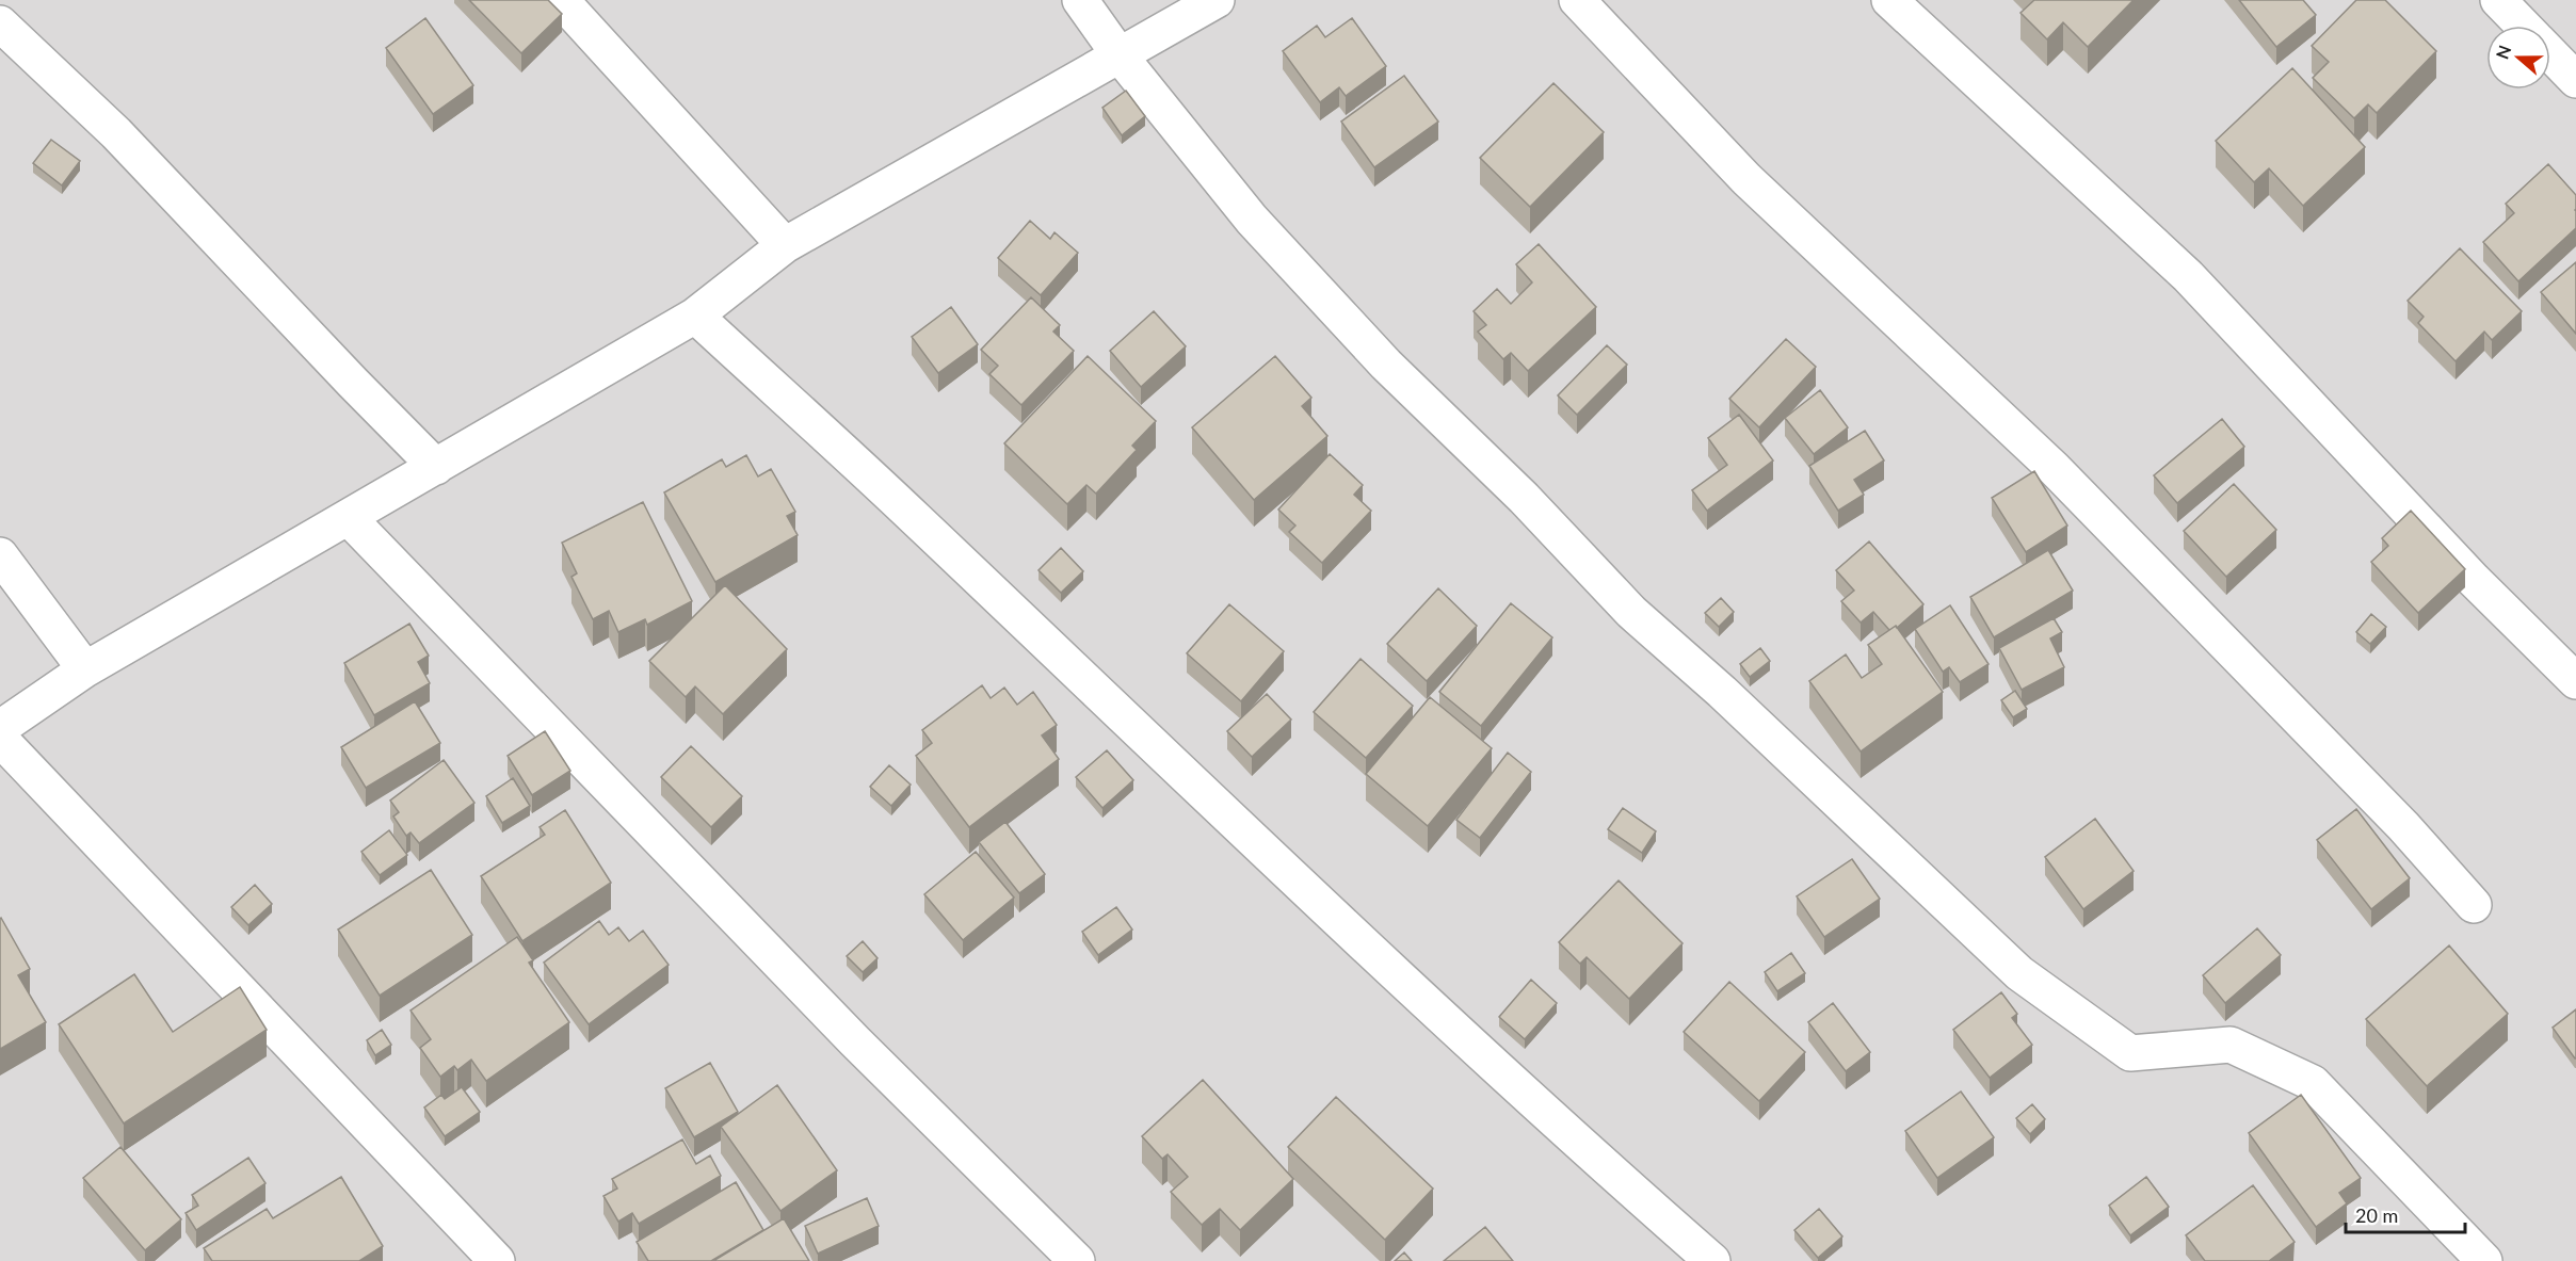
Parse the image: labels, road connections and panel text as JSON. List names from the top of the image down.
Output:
{
  "scale_bar": "20 m",
  "north": "left"
}
